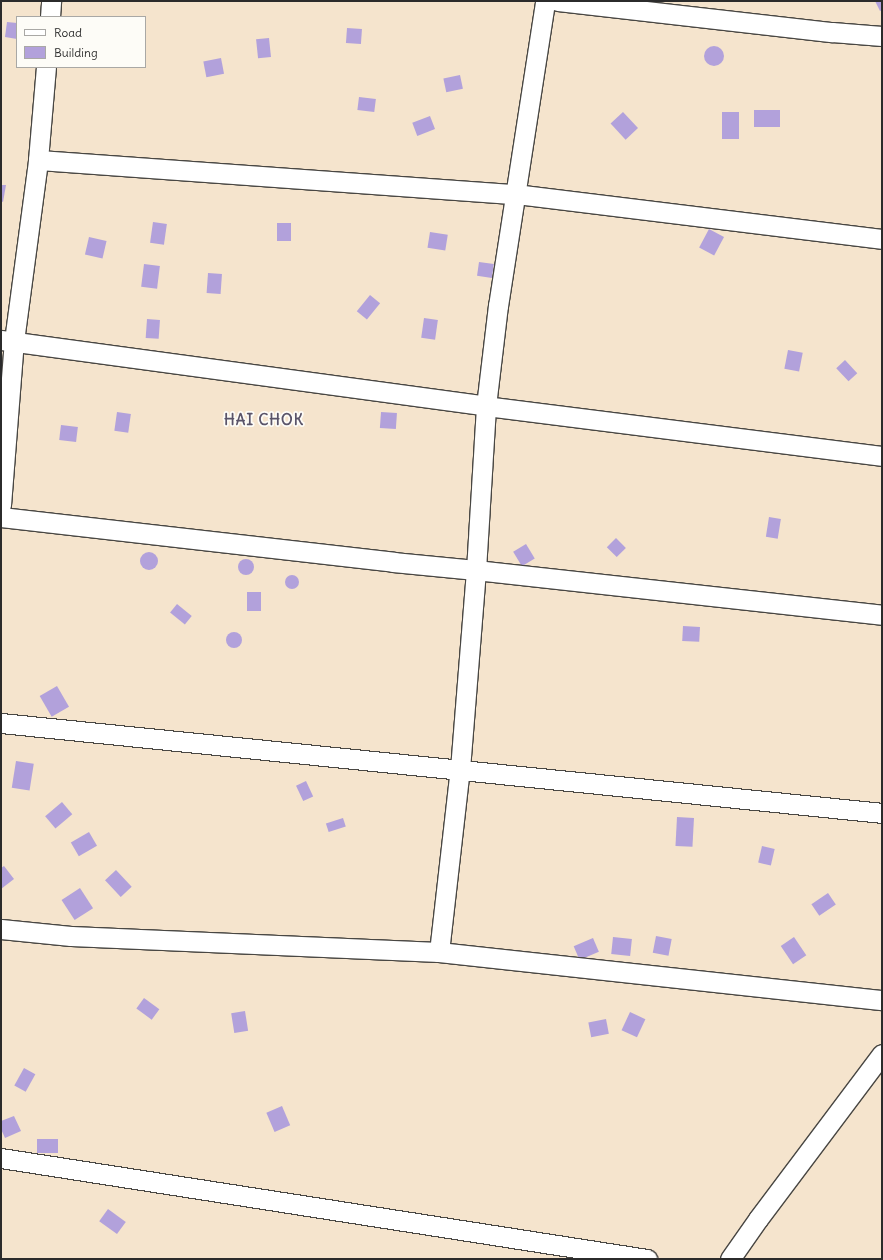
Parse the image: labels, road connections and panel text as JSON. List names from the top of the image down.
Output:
{
  "districts": ["HAI CHOK"],
  "legend": ["Road", "Building"]
}
